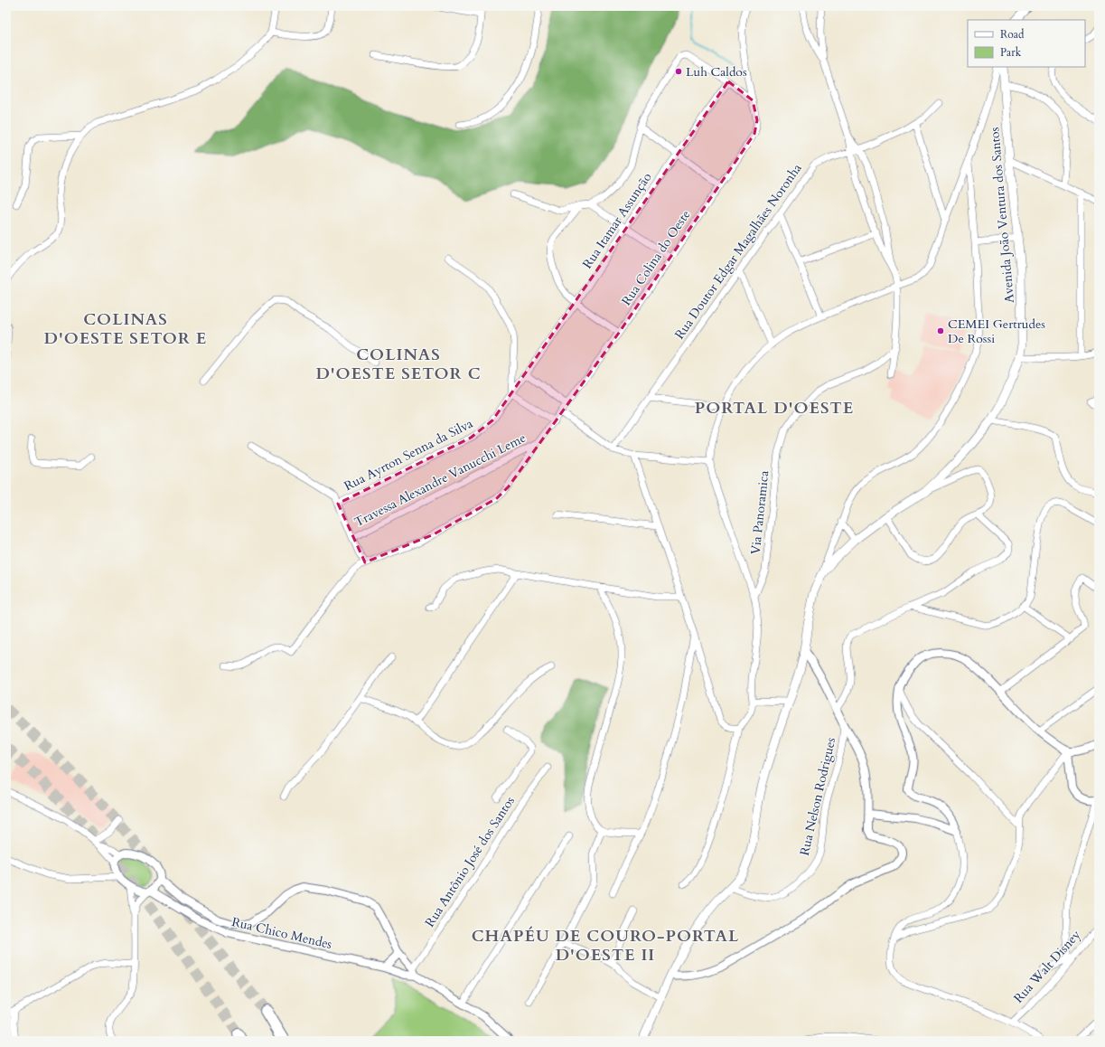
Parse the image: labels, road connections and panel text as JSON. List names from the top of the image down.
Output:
{
  "streets": {
    "main road": ["Avenida João Ventura dos Santos"],
    "street": [
      "Rua Itamar Assunção",
      "Rua Doutor Edgar Magalhães Noronha",
      "Rua Colina do Oeste",
      "Rua Ayrton Senna da Silva",
      "Travessa Alexandre Vanucchi Leme",
      "Via Panoramica",
      "Rua Nelson Rodrigues",
      "Rua Antônio José dos Santos",
      "Rua Chico Mendes",
      "Rua Walt Disney"
    ]
  },
  "crossings": [
    ["Avenida João Ventura dos Santos", "Rua Nelson Rodrigues"],
    ["Rua Itamar Assunção", "Rua Ayrton Senna da Silva"],
    ["Rua Colina do Oeste", "Travessa Alexandre Vanucchi Leme"],
    ["Rua Antônio José dos Santos", "Rua Chico Mendes"]
  ],
  "districts": [
    "COLINAS D'OESTE SETOR E",
    "COLINAS D'OESTE SETOR C",
    "PORTAL D'OESTE",
    "CHAPÉU DE COURO-PORTAL D'OESTE II"
  ],
  "places": ["Luh Caldos", "CEMEI Gertrudes De Rossi"],
  "legend": ["Road", "Park"]
}
